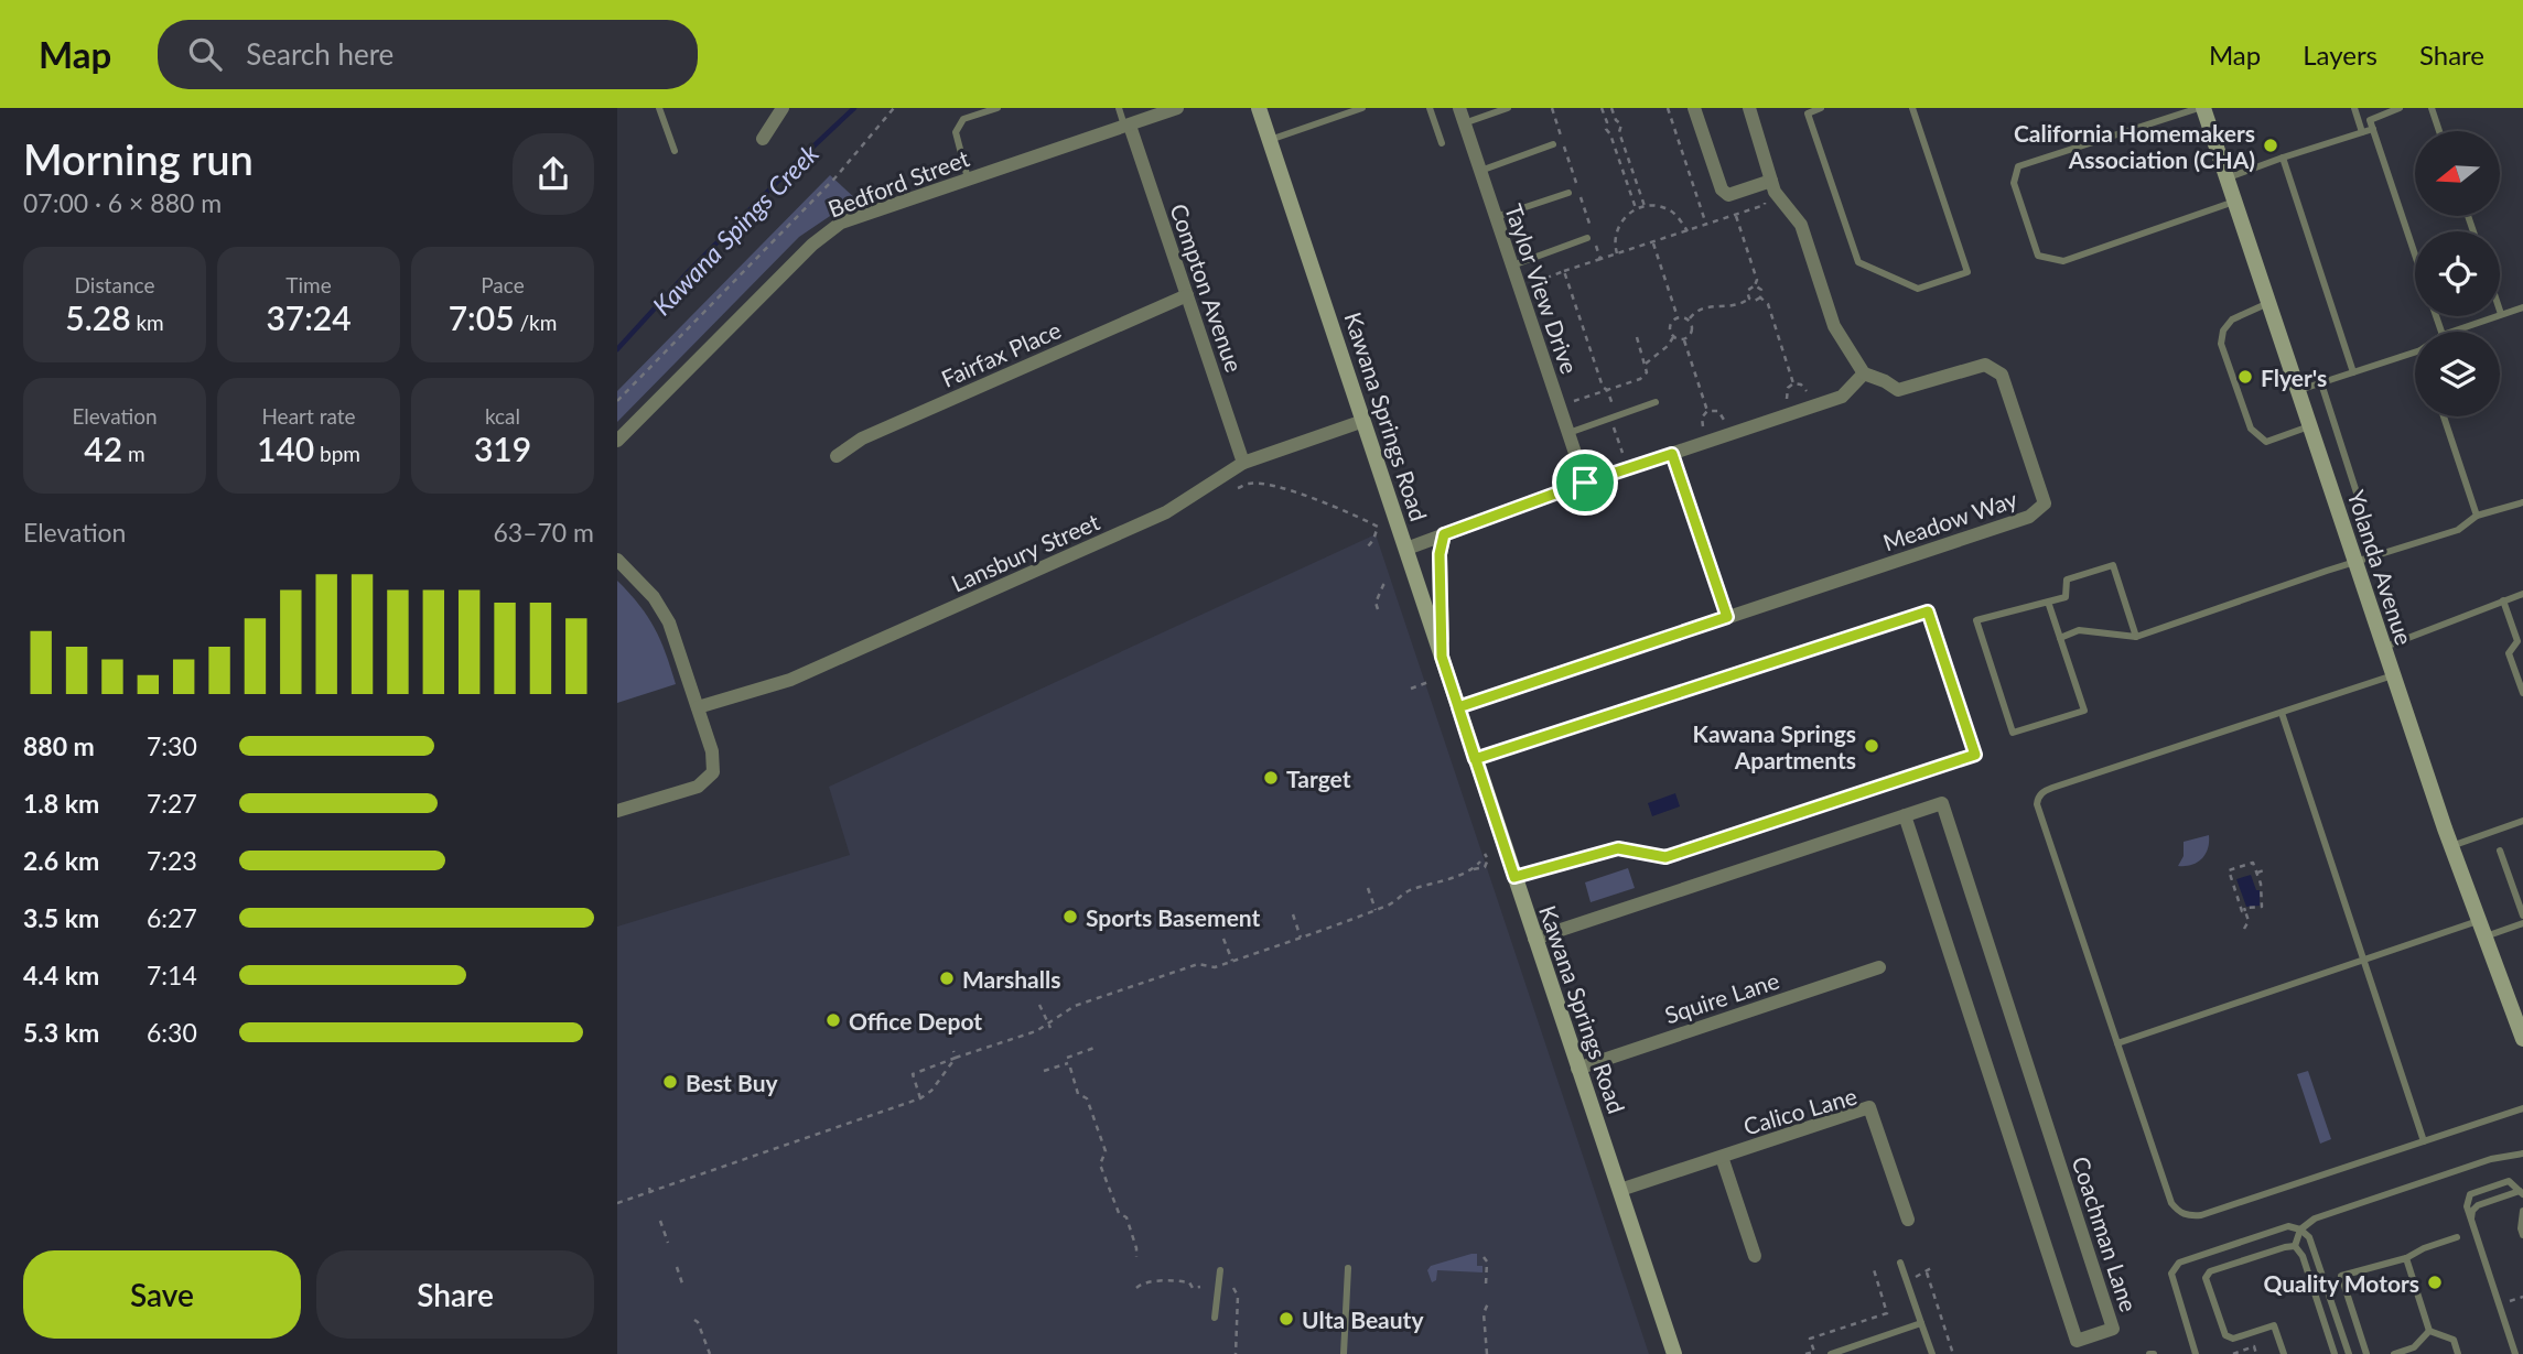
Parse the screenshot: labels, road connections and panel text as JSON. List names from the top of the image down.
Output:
{
  "streets": {
    "street": [
      "Bedford Street",
      "Compton Avenue",
      "Taylor View Drive",
      "Fairfax Place",
      "Kawana Springs Road",
      "Meadow Way",
      "Lansbury Street",
      "Yolanda Avenue",
      "Squire Lane",
      "Calico Lane",
      "Coachman Lane"
    ]
  },
  "crossings": [
    ["Bedford Street", "Compton Avenue"],
    ["Compton Avenue", "Fairfax Place"],
    ["Compton Avenue", "Lansbury Street"],
    ["Kawana Springs Road", "Meadow Way"],
    ["Kawana Springs Road", "Lansbury Street"],
    ["Kawana Springs Road", "Squire Lane"],
    ["Kawana Springs Road", "Calico Lane"],
    ["Kawana Springs Road", "Coachman Lane"]
  ],
  "water": ["Kawana Spings Creek"],
  "places": [
    "California Homemakers Association (CHA)",
    "Flyer's",
    "Kawana Springs Apartments",
    "Target",
    "Sports Basement",
    "Marshalls",
    "Office Depot",
    "Best Buy",
    "Quality Motors",
    "Ulta Beauty"
  ],
  "north": "left",
  "page": {
    "header": "Map",
    "search": "Search here",
    "nav": ["Map", "Layers", "Share"],
    "heading": ["Morning run", "07:00 · 6 × 880 m"],
    "stats": [
      ["Distance", "5.28 km"],
      ["Time", "37:24"],
      ["Pace", "7:05 /km"],
      ["Elevation", "42 m"],
      ["Heart rate", "140 bpm"],
      ["kcal", "319"]
    ],
    "chart": ["Elevation", "63–70 m"],
    "list": [
      {
        "name": "880 m",
        "note": "7:30"
      },
      {
        "name": "1.8 km",
        "note": "7:27"
      },
      {
        "name": "2.6 km",
        "note": "7:23"
      },
      {
        "name": "3.5 km",
        "note": "6:27"
      },
      {
        "name": "4.4 km",
        "note": "7:14"
      },
      {
        "name": "5.3 km",
        "note": "6:30"
      }
    ],
    "buttons": ["Save", "Share"]
  }
}
